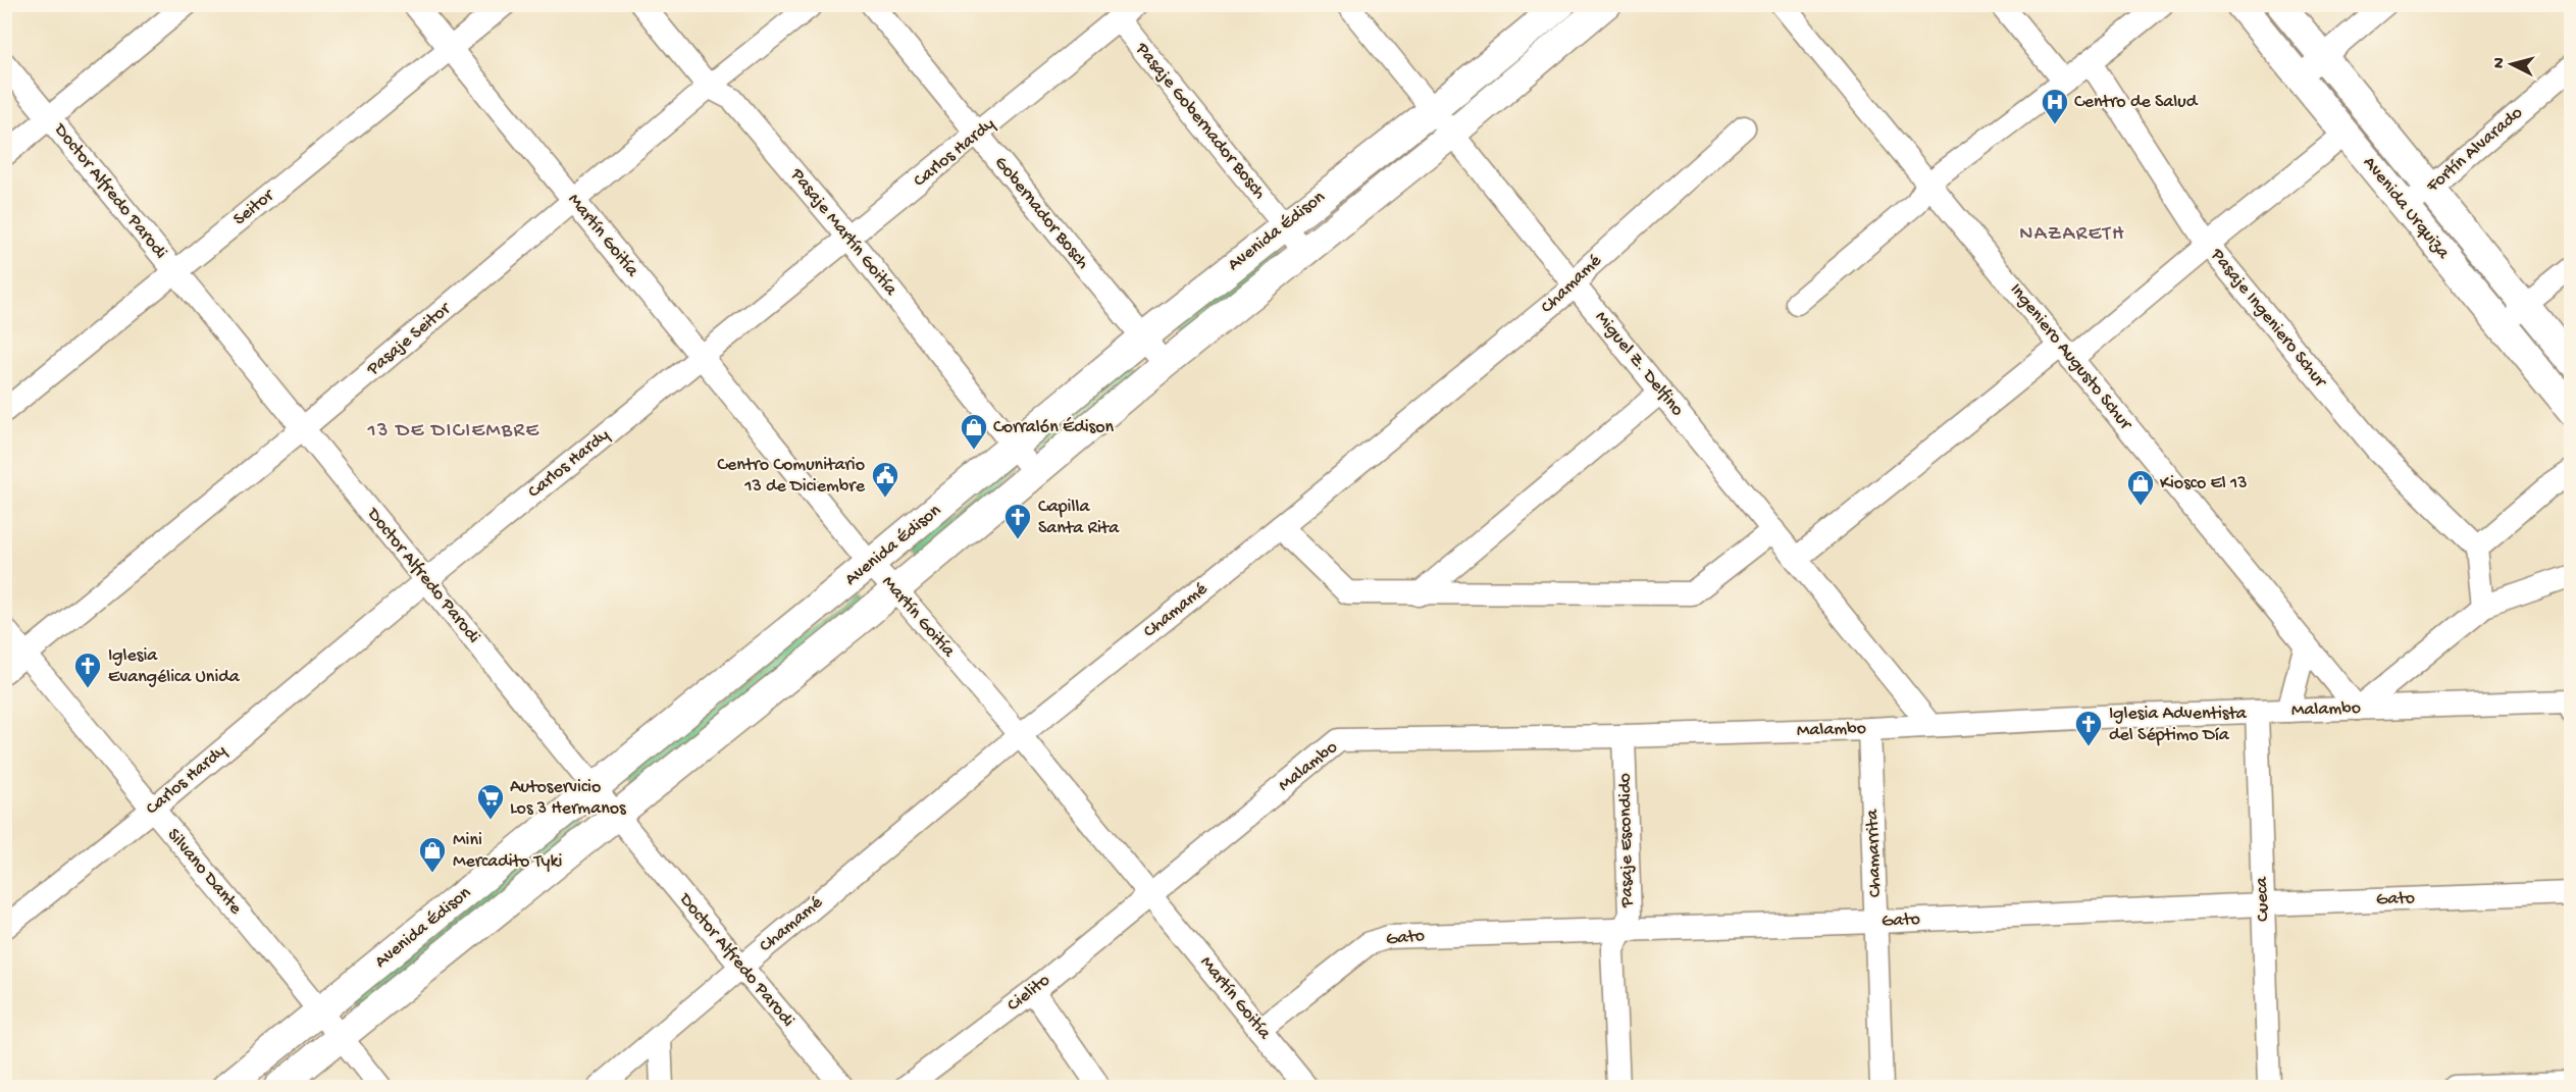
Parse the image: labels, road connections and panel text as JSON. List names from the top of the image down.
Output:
{
  "streets": {
    "main road": ["Avenida Urquiza", "Avenida Édison"],
    "street": [
      "Pasaje Gobernador Bosch",
      "Fortín Alvarado",
      "Carlos Hardy",
      "Doctor Alfredo Parodi",
      "Seitor",
      "Gobernador Bosch",
      "Pasaje Martín Goitía",
      "Martín Goitía",
      "Chamamé",
      "Pasaje Ingeniero Schur",
      "Pasaje Seitor",
      "Ingeniero Augusto Schur",
      "Miguel Z. Delfino",
      "Malambo",
      "Pasaje Escondido",
      "Chamarrita",
      "Silvano Dante",
      "Cueca",
      "Gato",
      "Cielito"
    ]
  },
  "crossings": [
    ["Pasaje Gobernador Bosch", "Carlos Hardy"],
    ["Pasaje Gobernador Bosch", "Avenida Édison"],
    ["Fortín Alvarado", "Avenida Urquiza"],
    ["Carlos Hardy", "Doctor Alfredo Parodi"],
    ["Carlos Hardy", "Gobernador Bosch"],
    ["Carlos Hardy", "Pasaje Martín Goitía"],
    ["Carlos Hardy", "Martín Goitía"],
    ["Carlos Hardy", "Silvano Dante"],
    ["Doctor Alfredo Parodi", "Seitor"],
    ["Doctor Alfredo Parodi", "Avenida Édison"],
    ["Doctor Alfredo Parodi", "Chamamé"],
    ["Doctor Alfredo Parodi", "Pasaje Seitor"],
    ["Seitor", "Martín Goitía"],
    ["Gobernador Bosch", "Avenida Édison"],
    ["Avenida Édison", "Pasaje Martín Goitía"],
    ["Avenida Édison", "Martín Goitía"],
    ["Avenida Édison", "Miguel Z. Delfino"],
    ["Avenida Édison", "Silvano Dante"],
    ["Pasaje Martín Goitía", "Pasaje Seitor"],
    ["Martín Goitía", "Chamamé"],
    ["Martín Goitía", "Pasaje Seitor"],
    ["Martín Goitía", "Malambo"],
    ["Martín Goitía", "Gato"],
    ["Martín Goitía", "Cielito"],
    ["Chamamé", "Miguel Z. Delfino"],
    ["Pasaje Seitor", "Silvano Dante"],
    ["Ingeniero Augusto Schur", "Malambo"],
    ["Miguel Z. Delfino", "Malambo"],
    ["Malambo", "Pasaje Escondido"],
    ["Malambo", "Chamarrita"],
    ["Malambo", "Cueca"],
    ["Malambo", "Cielito"],
    ["Pasaje Escondido", "Gato"],
    ["Chamarrita", "Gato"],
    ["Cueca", "Gato"]
  ],
  "districts": ["NAZARETH", "13 DE DICIEMBRE"],
  "places": {
    "hospital": ["Centro de Salud"],
    "shop": ["Corralón Édison", "Kiosco El 13", "Mini Mercadito Tyki"],
    "public building": ["Centro Comunitario 13 de Diciembre"],
    "church": ["Capilla Santa Rita", "Iglesia Evangélica Unida", "Iglesia Adventista del Séptimo Día"],
    "supermarket": ["Autoservicio Los 3 Hermanos"]
  },
  "north": "left"
}
